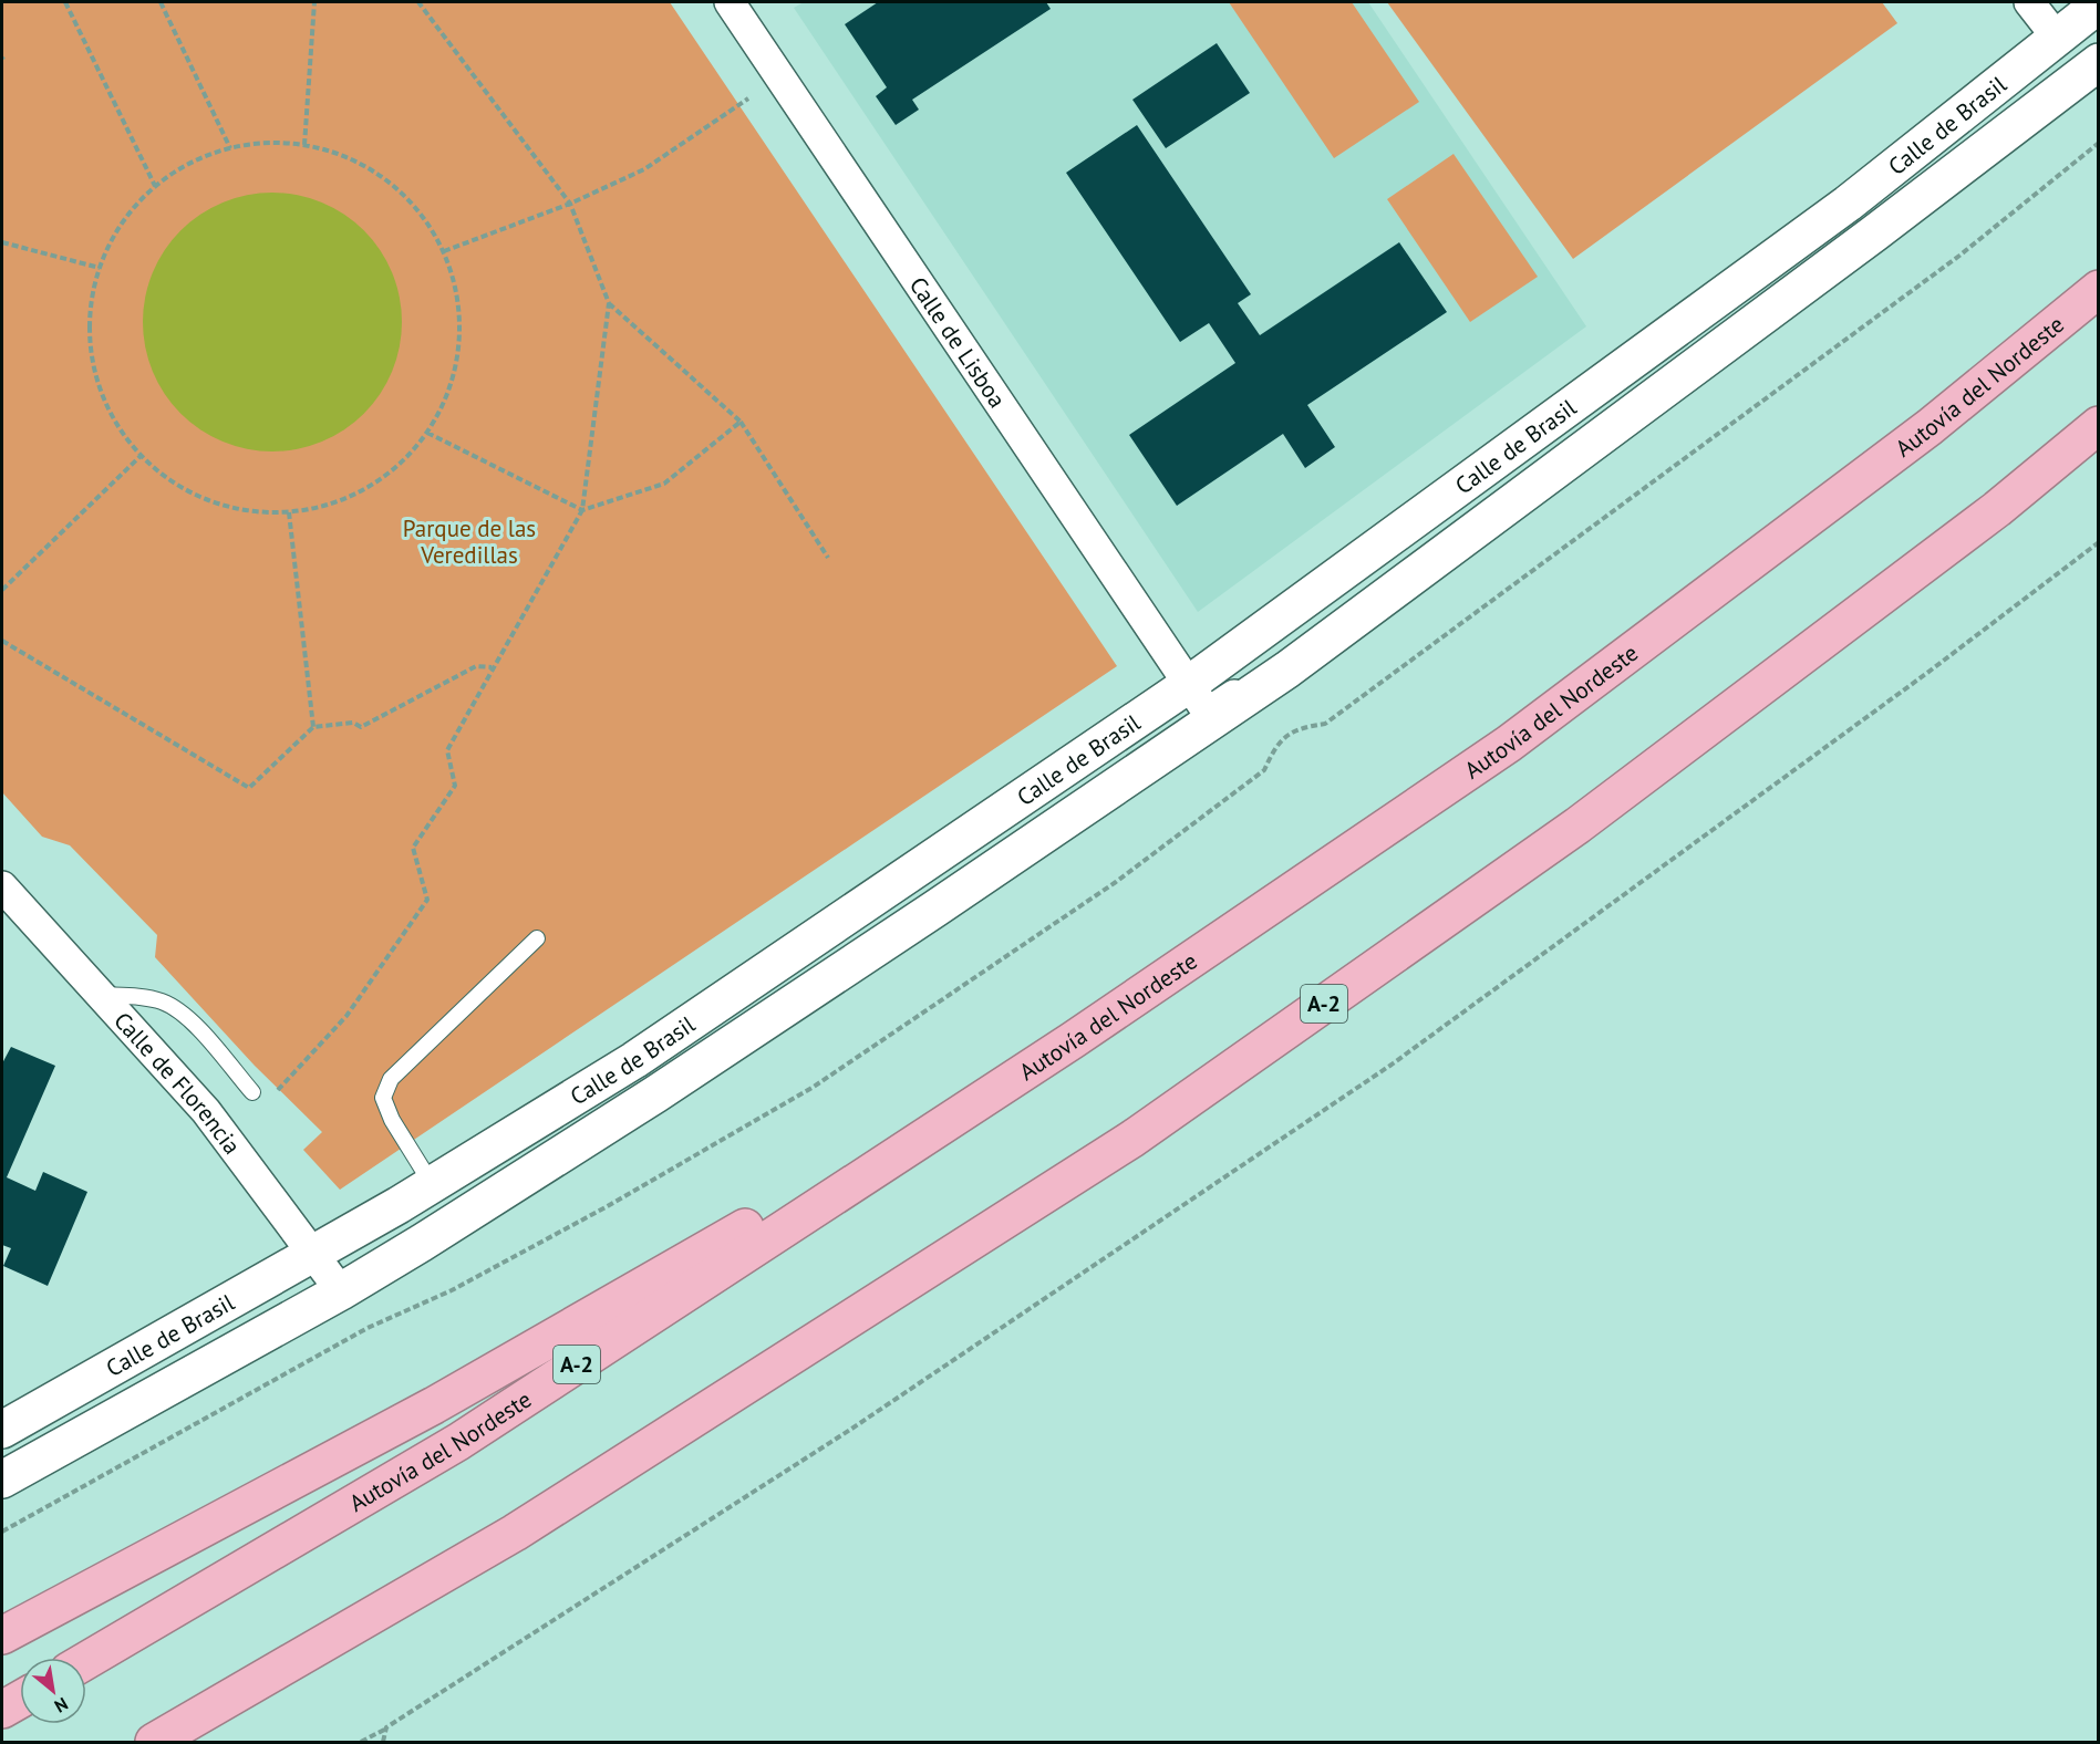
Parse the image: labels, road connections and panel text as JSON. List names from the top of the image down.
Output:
{
  "streets": {
    "highway": ["Autovía del Nordeste", "A-2"],
    "street": ["Calle de Brasil", "Calle de Lisboa", "Calle de Florencia"]
  },
  "crossings": [
    ["Calle de Brasil", "Calle de Lisboa"],
    ["Calle de Brasil", "Calle de Florencia"]
  ],
  "parks": ["Parque de las Veredillas"],
  "north": "bottom right"
}
